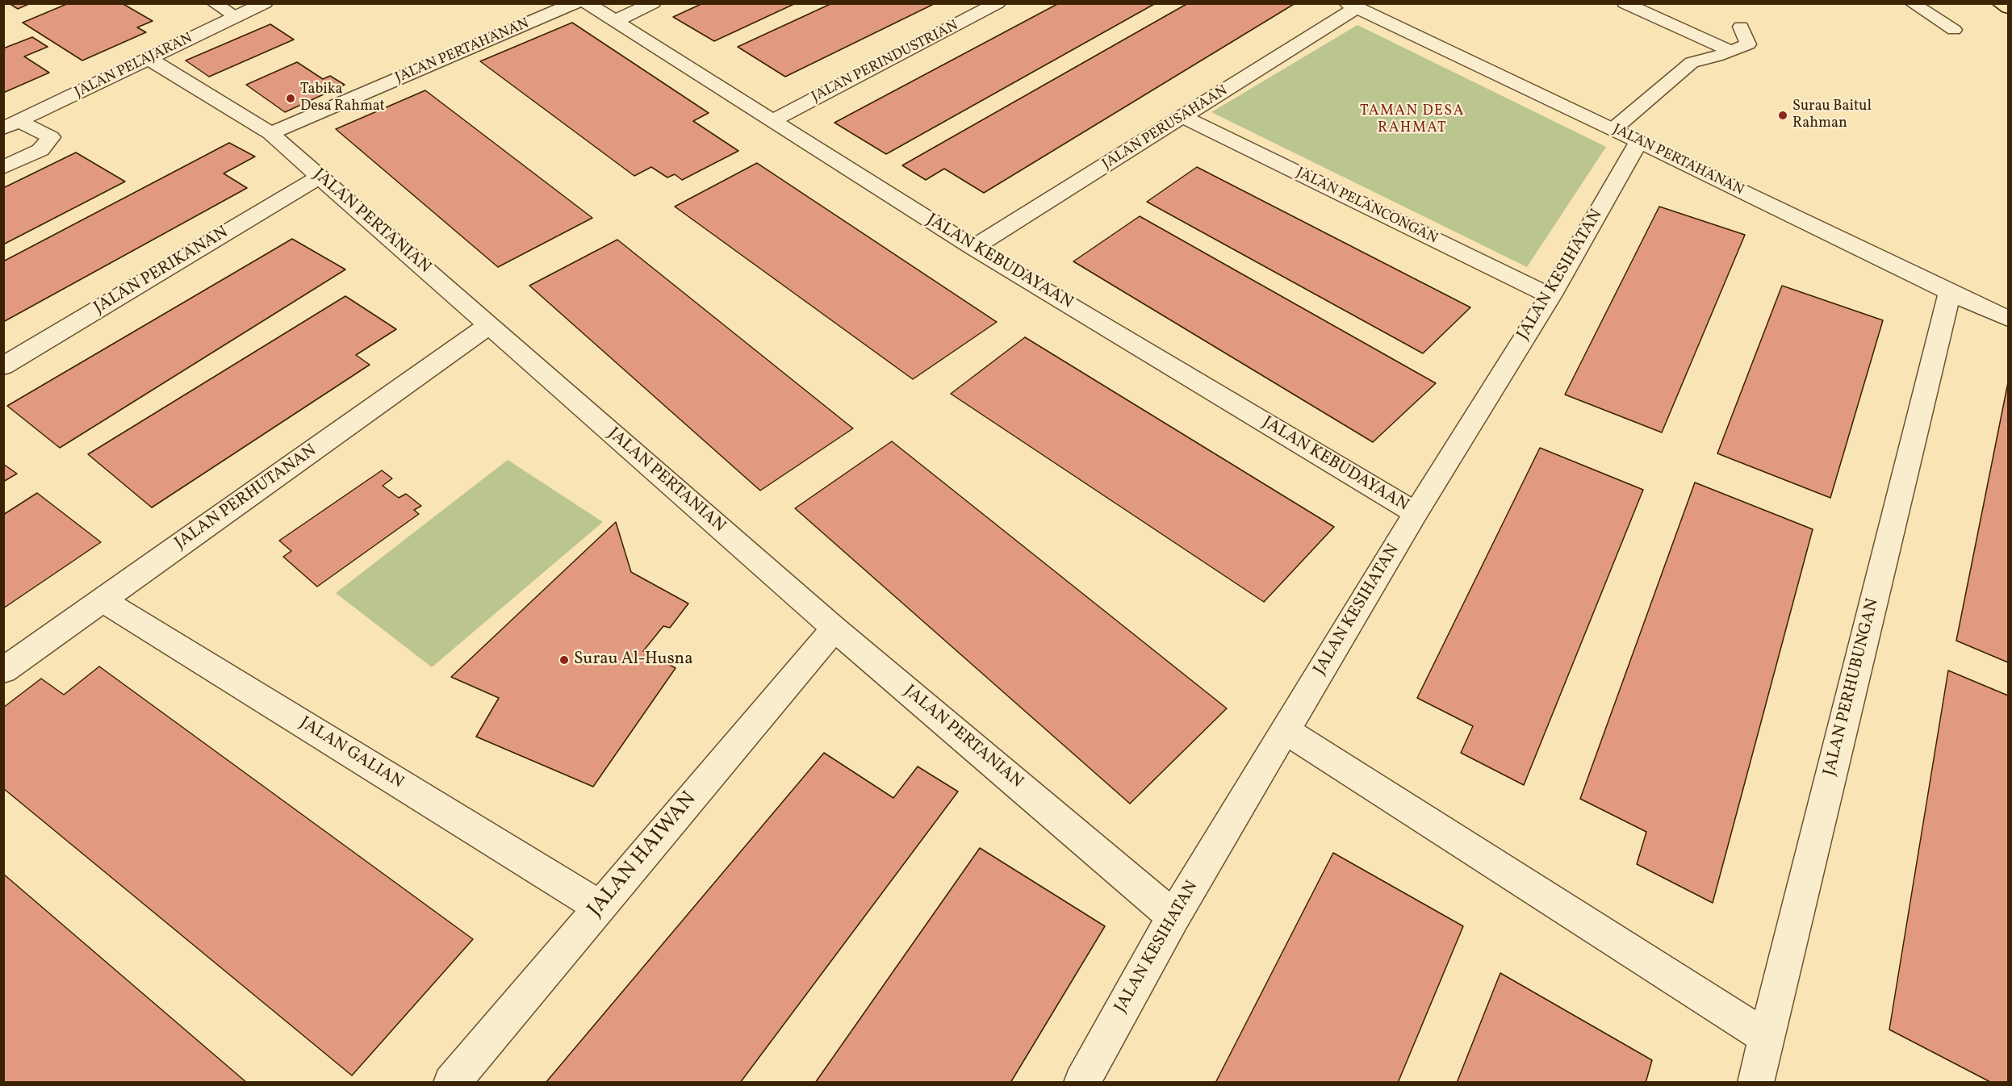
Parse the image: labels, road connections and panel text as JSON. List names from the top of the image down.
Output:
{
  "streets": {
    "street": [
      "JALAN PERTAHANAN",
      "JALAN PERINDUSTRIAN",
      "JALAN PELAJARAN",
      "JALAN PERUSAHAAN",
      "JALAN PELANCONGAN",
      "JALAN PERTANIAN",
      "JALAN KEBUDAYAAN",
      "JALAN PERIKANAN",
      "JALAN KESIHATAN",
      "JALAN PERHUTANAN",
      "JALAN PERHUBUNGAN",
      "JALAN GALIAN",
      "JALAN HAIWAN"
    ]
  },
  "crossings": [
    ["JALAN PERTAHANAN", "JALAN PERUSAHAAN"],
    ["JALAN PERTAHANAN", "JALAN PERTANIAN"],
    ["JALAN PERTAHANAN", "JALAN KESIHATAN"],
    ["JALAN PERTAHANAN", "JALAN PERHUBUNGAN"],
    ["JALAN PERINDUSTRIAN", "JALAN KEBUDAYAAN"],
    ["JALAN PELAJARAN", "JALAN PERTANIAN"],
    ["JALAN PERUSAHAAN", "JALAN PELANCONGAN"],
    ["JALAN PERUSAHAAN", "JALAN KEBUDAYAAN"],
    ["JALAN PELANCONGAN", "JALAN KESIHATAN"],
    ["JALAN PERTANIAN", "JALAN PERIKANAN"],
    ["JALAN PERTANIAN", "JALAN KESIHATAN"],
    ["JALAN PERTANIAN", "JALAN PERHUTANAN"],
    ["JALAN PERTANIAN", "JALAN HAIWAN"],
    ["JALAN KEBUDAYAAN", "JALAN KESIHATAN"],
    ["JALAN PERHUTANAN", "JALAN GALIAN"],
    ["JALAN GALIAN", "JALAN HAIWAN"]
  ],
  "districts": ["TAMAN DESA RAHMAT"],
  "places": ["Tabika Desa Rahmat", "Surau Baitul Rahman", "Surau Al-Husna"]
}
